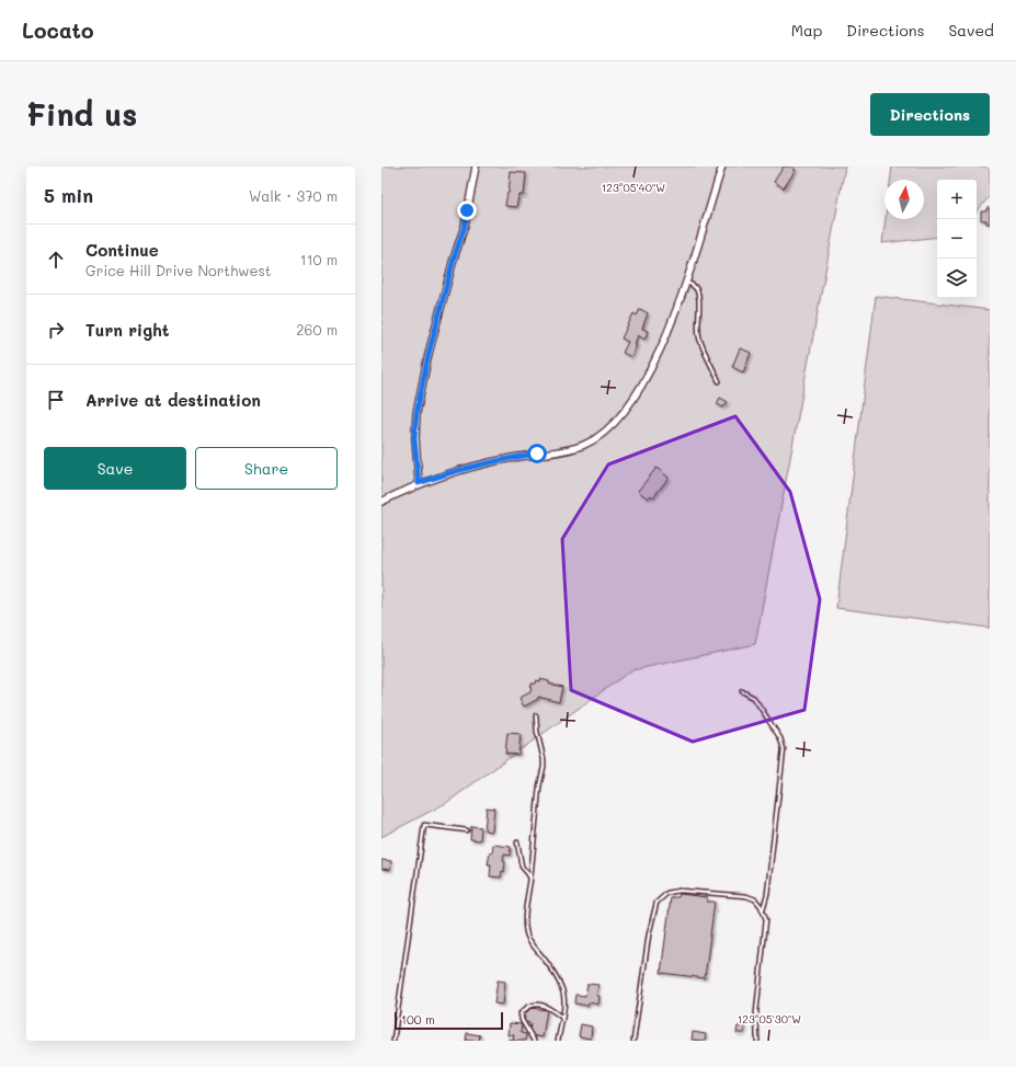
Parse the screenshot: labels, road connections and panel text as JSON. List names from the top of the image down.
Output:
{
  "scale_bar": "100 m",
  "north": "top",
  "page": {
    "header": "Locato",
    "nav": ["Map", "Directions", "Saved"],
    "buttons": [
      "Directions",
      ["Save", "Share"]
    ],
    "title": "Find us",
    "heading": ["5 min", "Walk · 370 m"],
    "map_buttons": ["+", "−"],
    "list": [
      ["Continue", "Grice Hill Drive Northwest", "110 m"],
      ["Turn right", "260 m"],
      "Arrive at destination"
    ],
    "scale": "100 m"
  },
  "coordinates": ["123°05'40\"W", "123°05'30\"W"]
}
